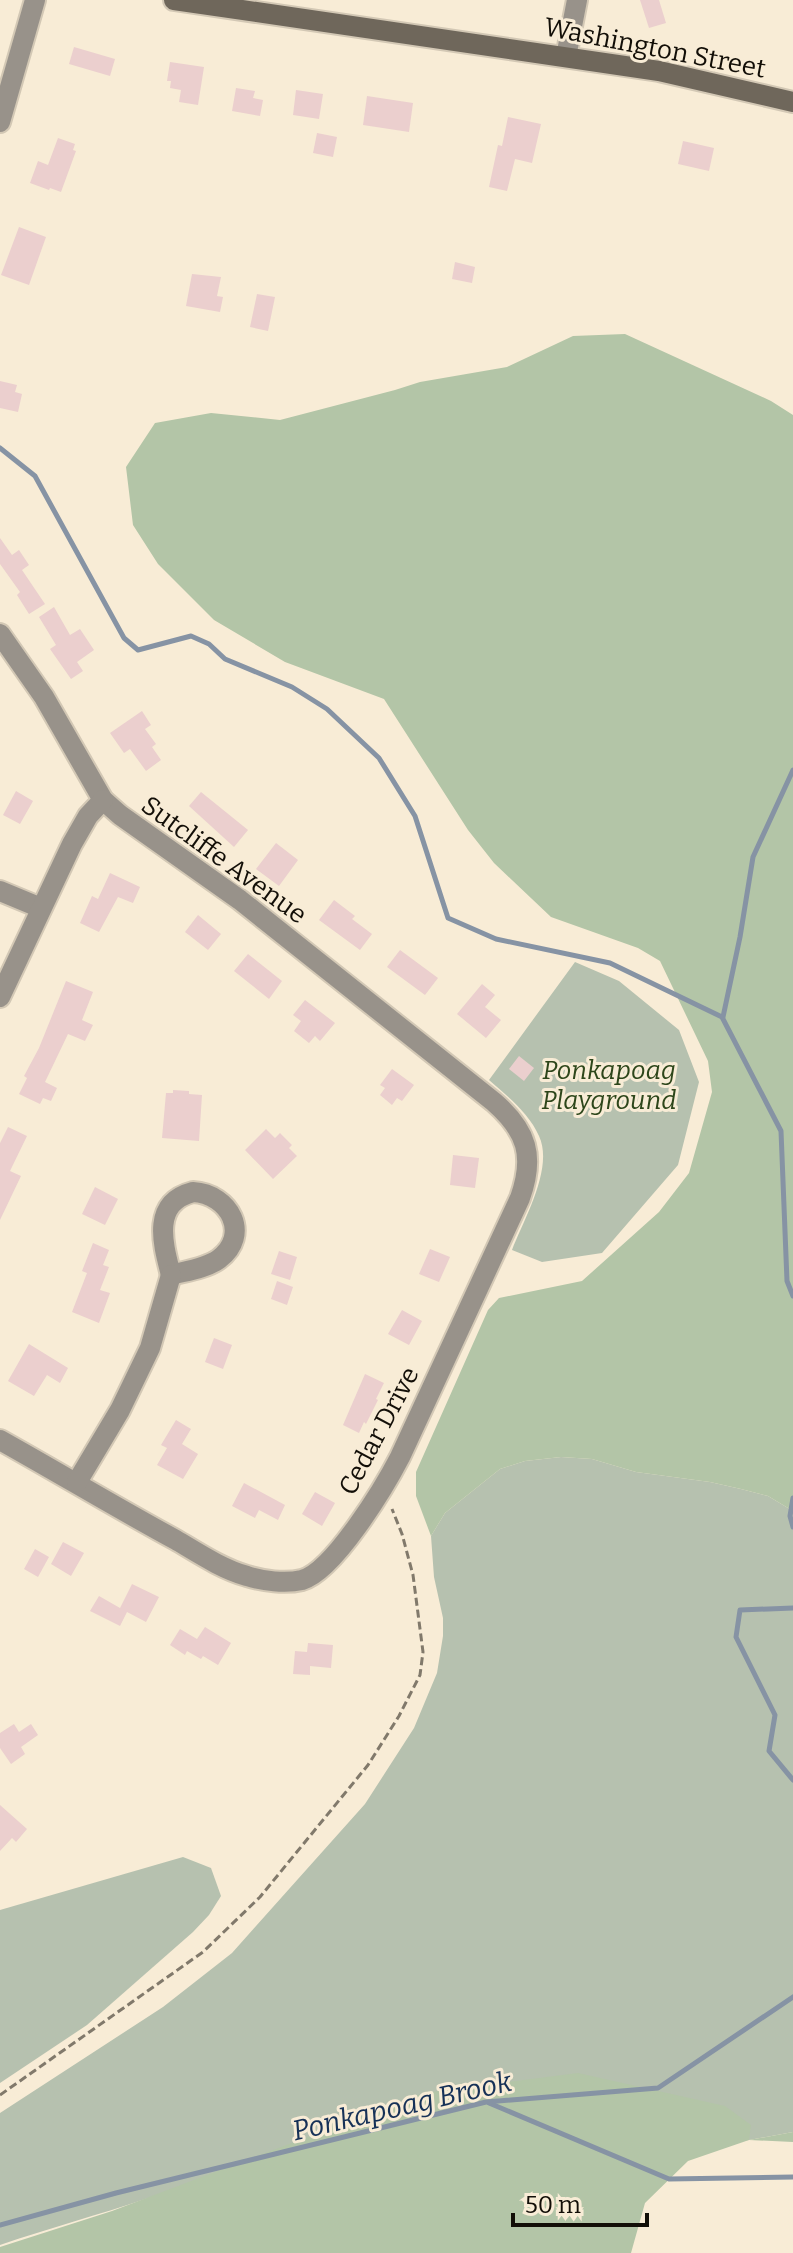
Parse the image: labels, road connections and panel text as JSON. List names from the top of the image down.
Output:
{
  "streets": {
    "main road": ["Washington Street"],
    "street": ["Sutcliffe Avenue", "Cedar Drive"]
  },
  "crossings": [
    ["Sutcliffe Avenue", "Cedar Drive"]
  ],
  "water": ["Ponkapoag Brook"],
  "parks": ["Ponkapoag Playground"],
  "scale_bar": "50 m"
}
